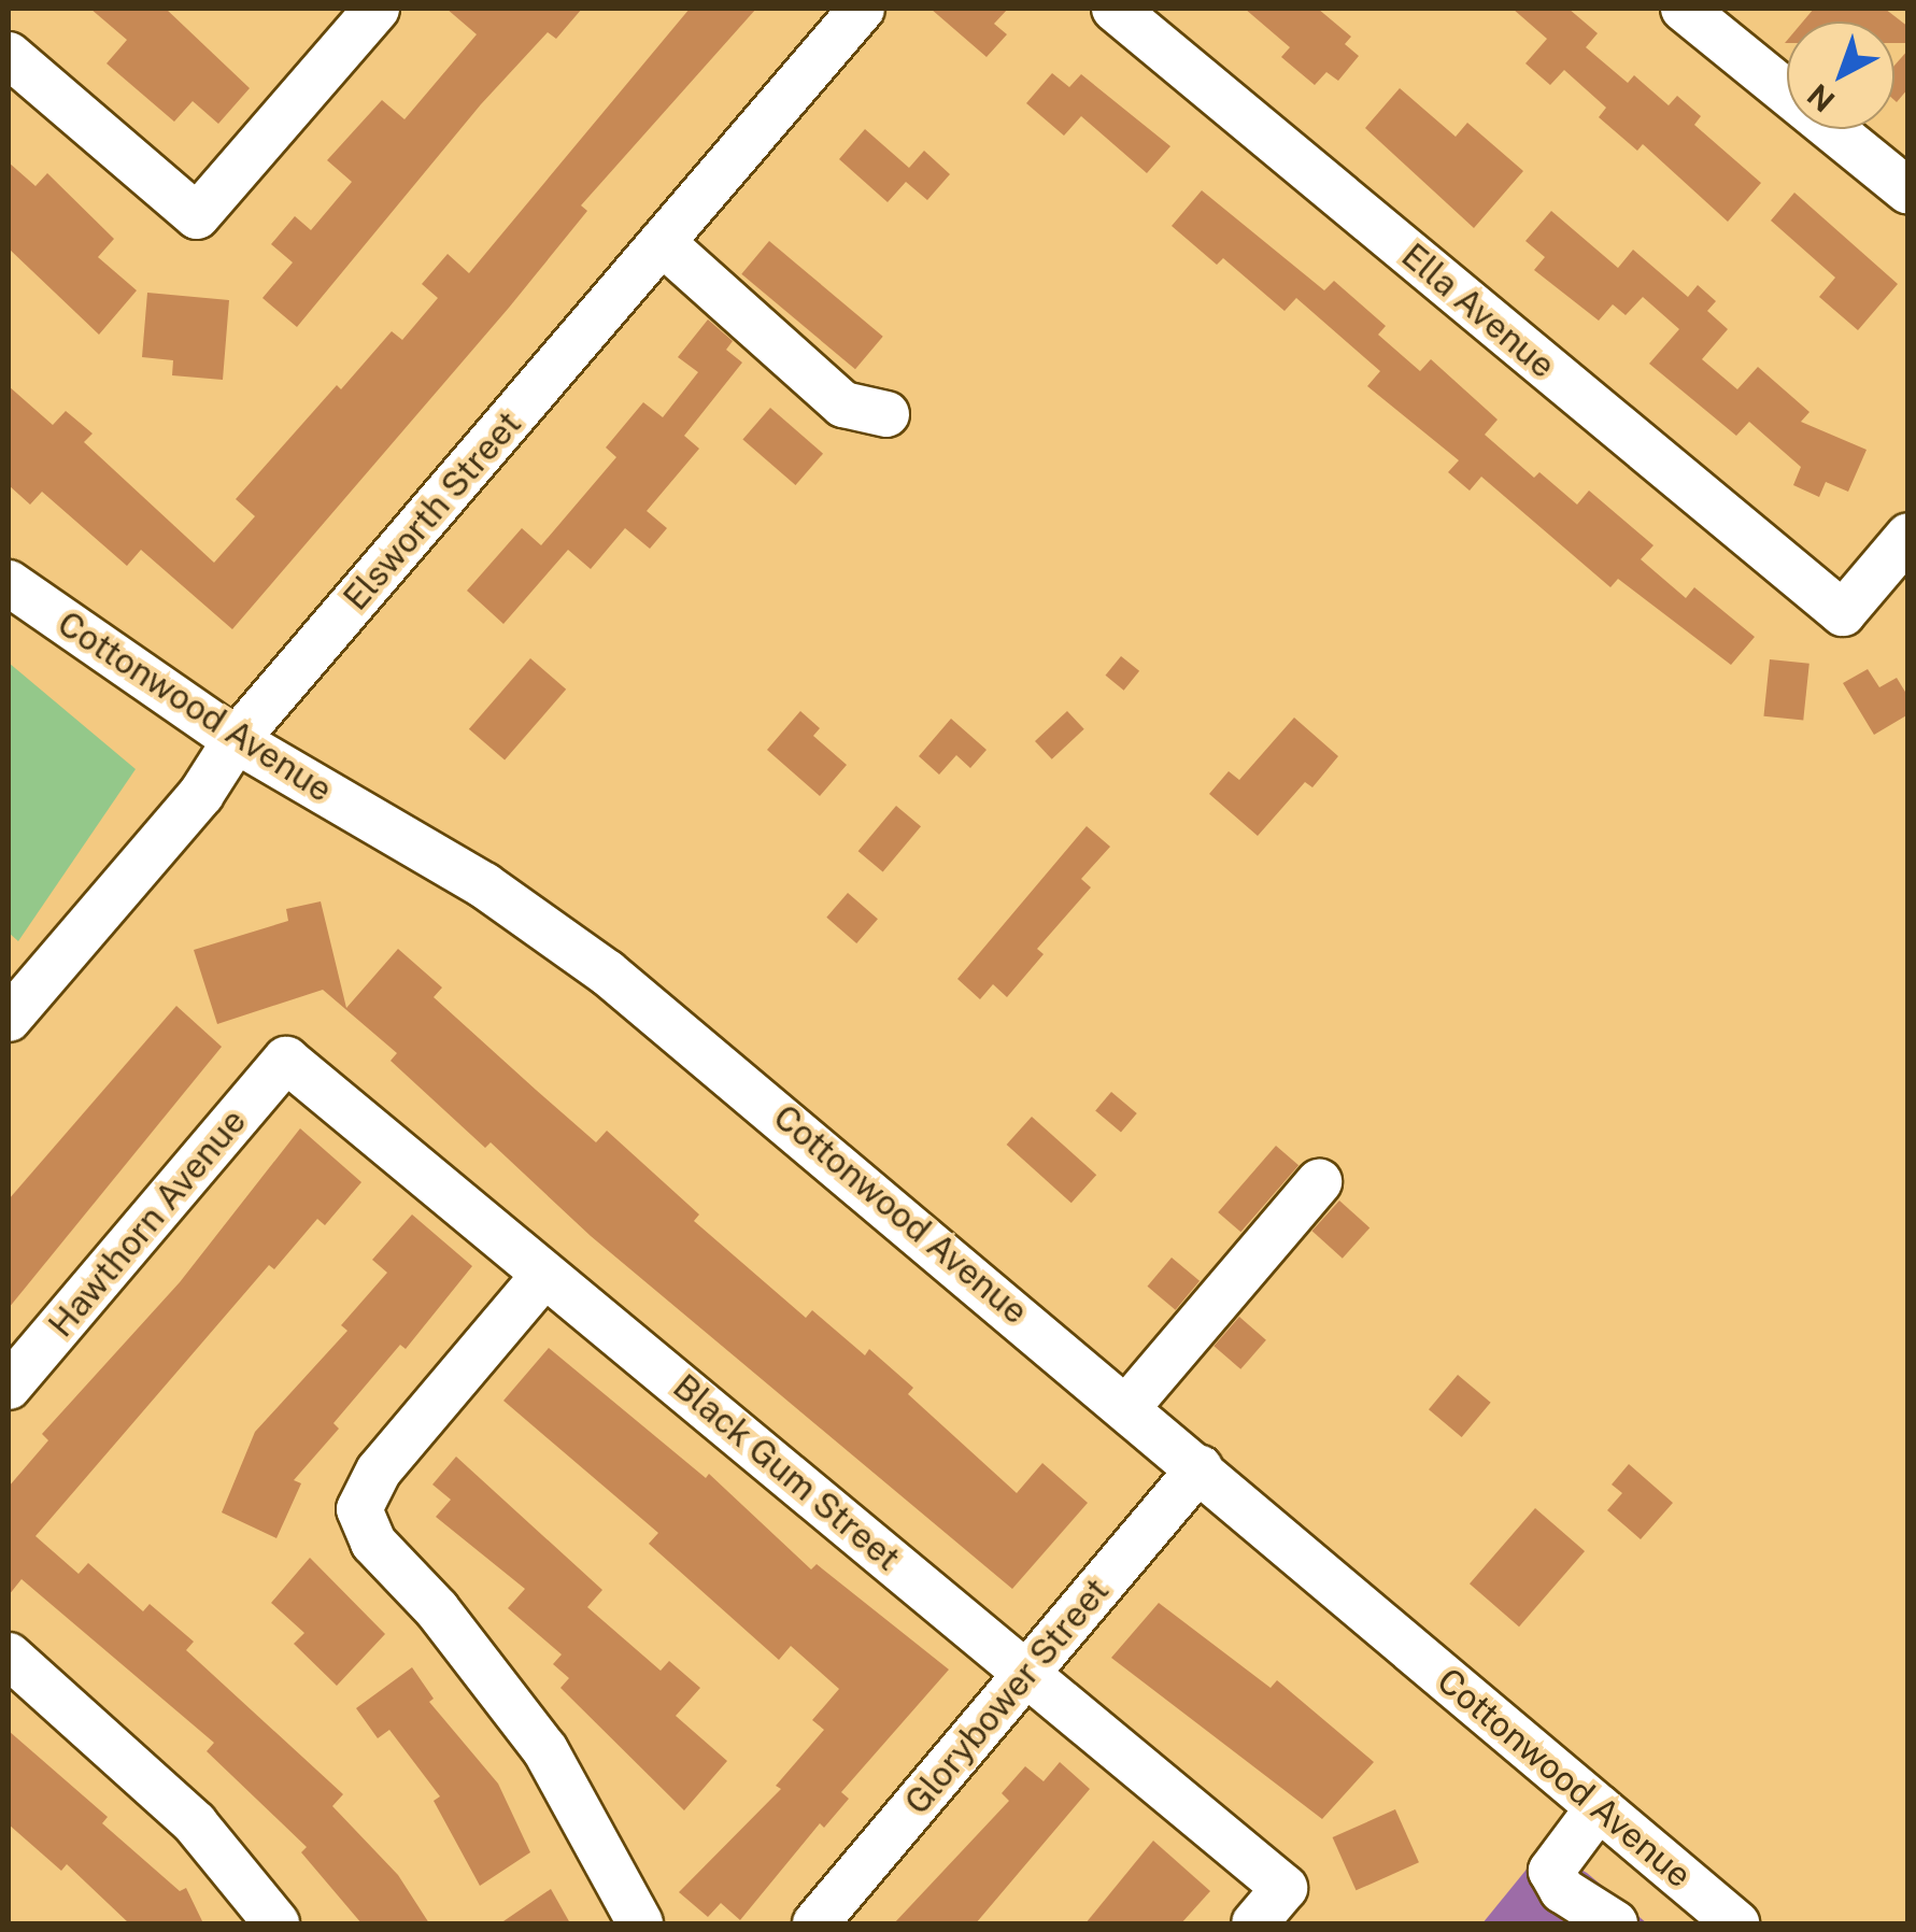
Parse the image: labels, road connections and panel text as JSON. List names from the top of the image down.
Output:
{
  "streets": {
    "street": [
      "Ella Avenue",
      "Elsworth Street",
      "Cottonwood Avenue",
      "Hawthorn Avenue",
      "Black Gum Street",
      "Glorybower Street"
    ]
  },
  "crossings": [
    ["Elsworth Street", "Cottonwood Avenue"],
    ["Cottonwood Avenue", "Glorybower Street"],
    ["Hawthorn Avenue", "Black Gum Street"],
    ["Black Gum Street", "Glorybower Street"]
  ],
  "north": "bottom left"
}
